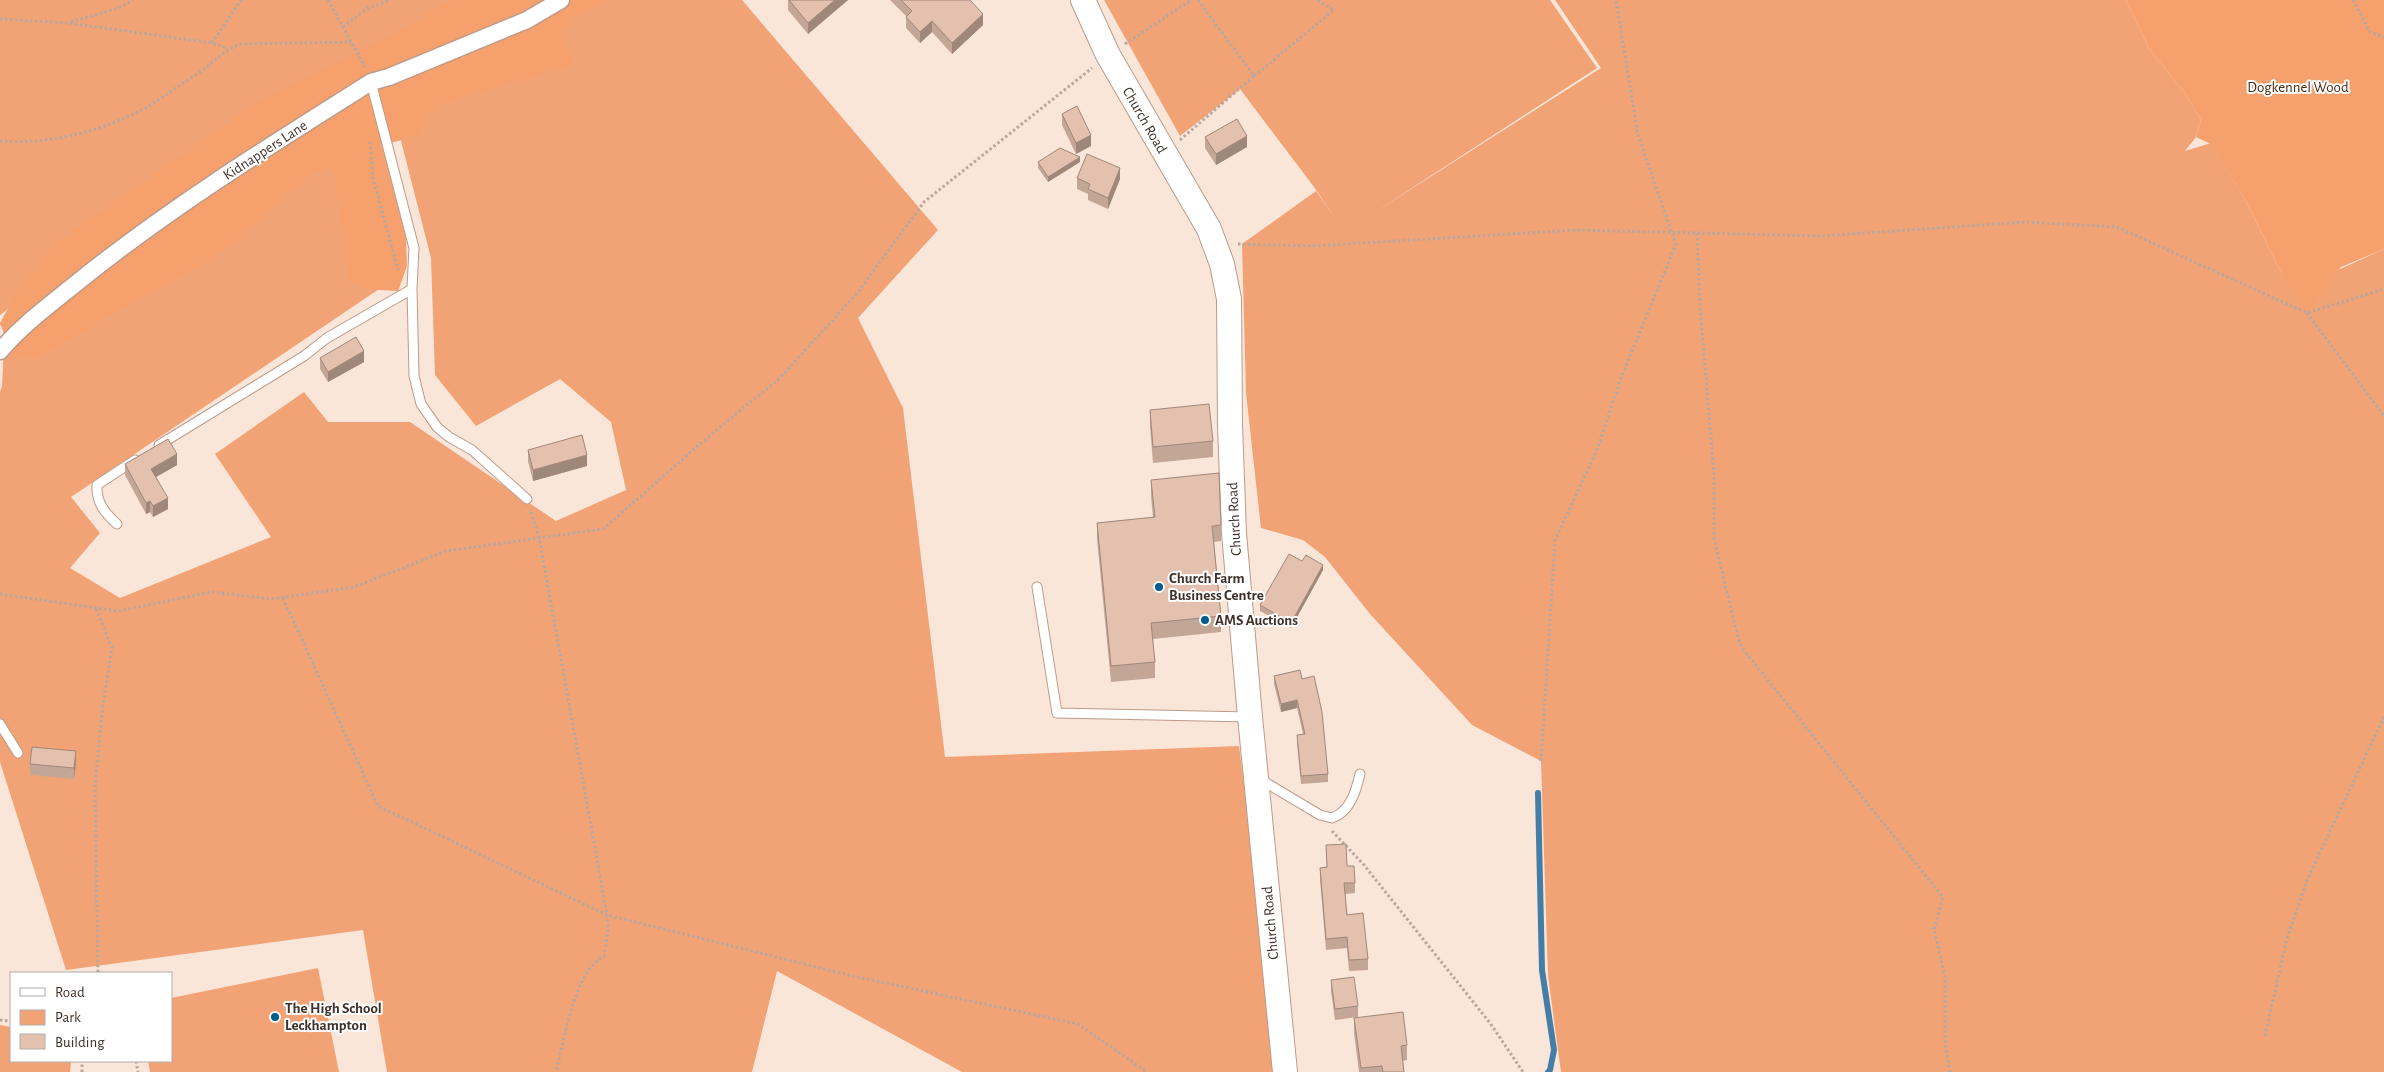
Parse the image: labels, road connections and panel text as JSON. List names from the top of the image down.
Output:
{
  "streets": {
    "street": ["Church Road", "Kidnappers Lane"]
  },
  "parks": ["Dogkennel Wood"],
  "places": ["Church Farm Business Centre", "AMS Auctions", "The High School Leckhampton"],
  "legend": ["Road", "Park", "Building"]
}
